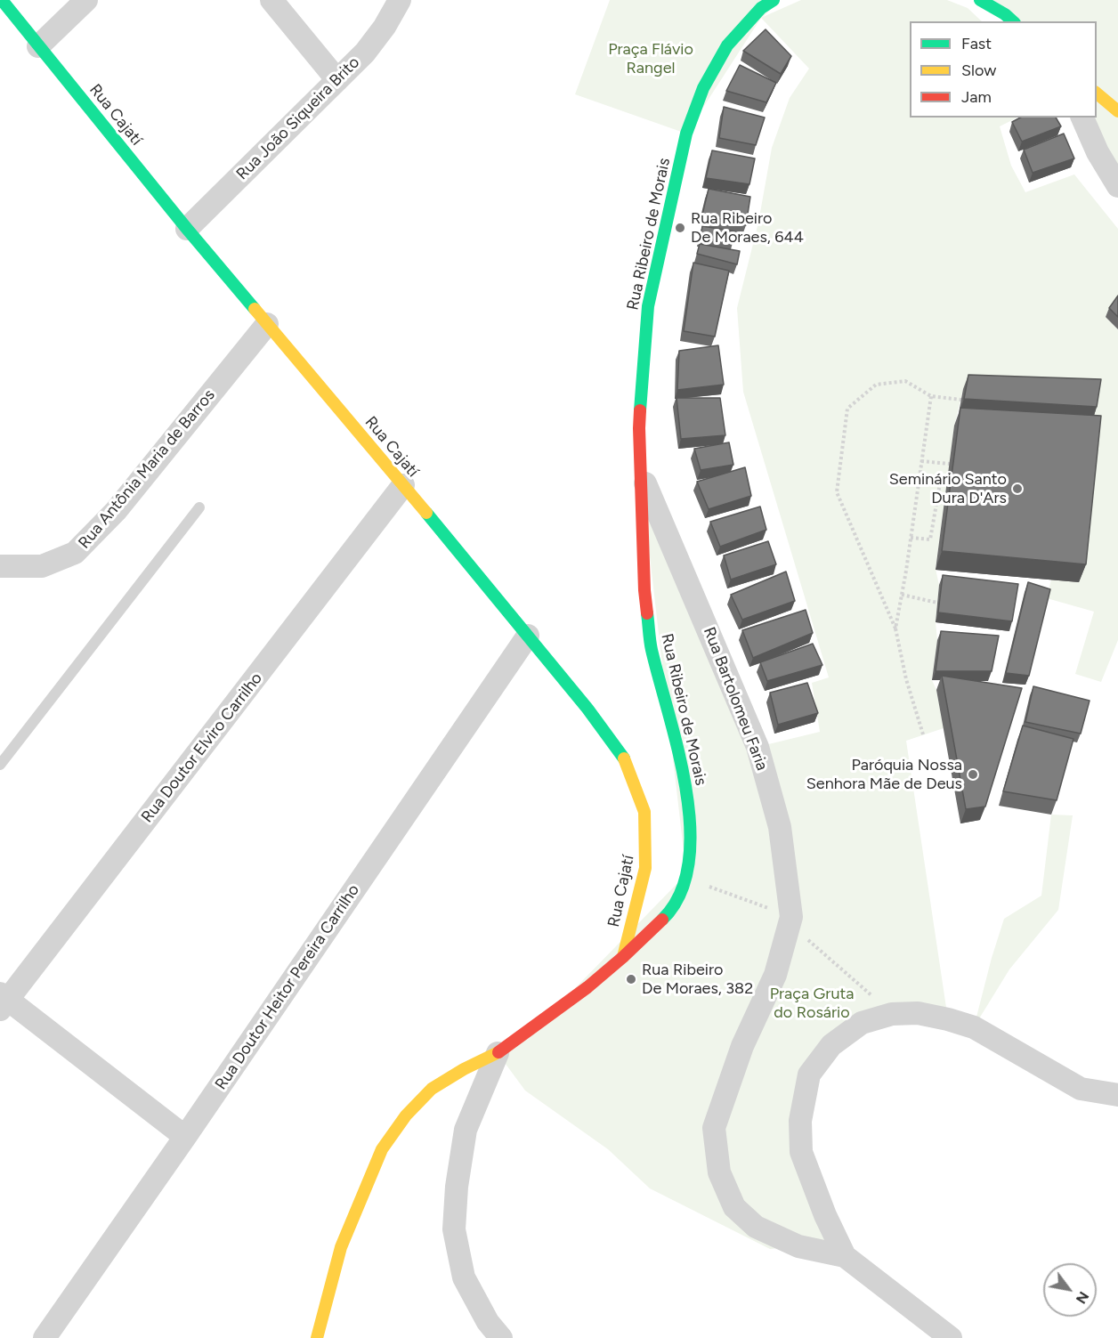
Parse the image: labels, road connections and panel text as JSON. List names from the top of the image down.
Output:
{
  "streets": {
    "street": [
      "Rua Cajatí",
      "Rua João Siqueira Brito",
      "Rua Ribeiro de Morais",
      "Rua Antônia Maria de Barros",
      "Rua Bartolomeu Faria",
      "Rua Doutor Elviro Carrilho",
      "Rua Doutor Heitor Pereira Carrilho"
    ]
  },
  "crossings": [
    ["Rua Cajatí", "Rua João Siqueira Brito"],
    ["Rua Cajatí", "Rua Ribeiro de Morais"],
    ["Rua Cajatí", "Rua Antônia Maria de Barros"],
    ["Rua Cajatí", "Rua Doutor Elviro Carrilho"],
    ["Rua Cajatí", "Rua Doutor Heitor Pereira Carrilho"],
    ["Rua Ribeiro de Morais", "Rua Bartolomeu Faria"]
  ],
  "parks": ["Praça Flávio Rangel", "Praça Gruta do Rosário"],
  "places": [
    "Rua Ribeiro De Moraes, 644",
    "Seminário Santo Dura D'Ars",
    "Paróquia Nossa Senhora Mãe de Deus",
    "Rua Ribeiro De Moraes, 382"
  ],
  "legend": ["Fast", "Slow", "Jam"],
  "north": "bottom right"
}
